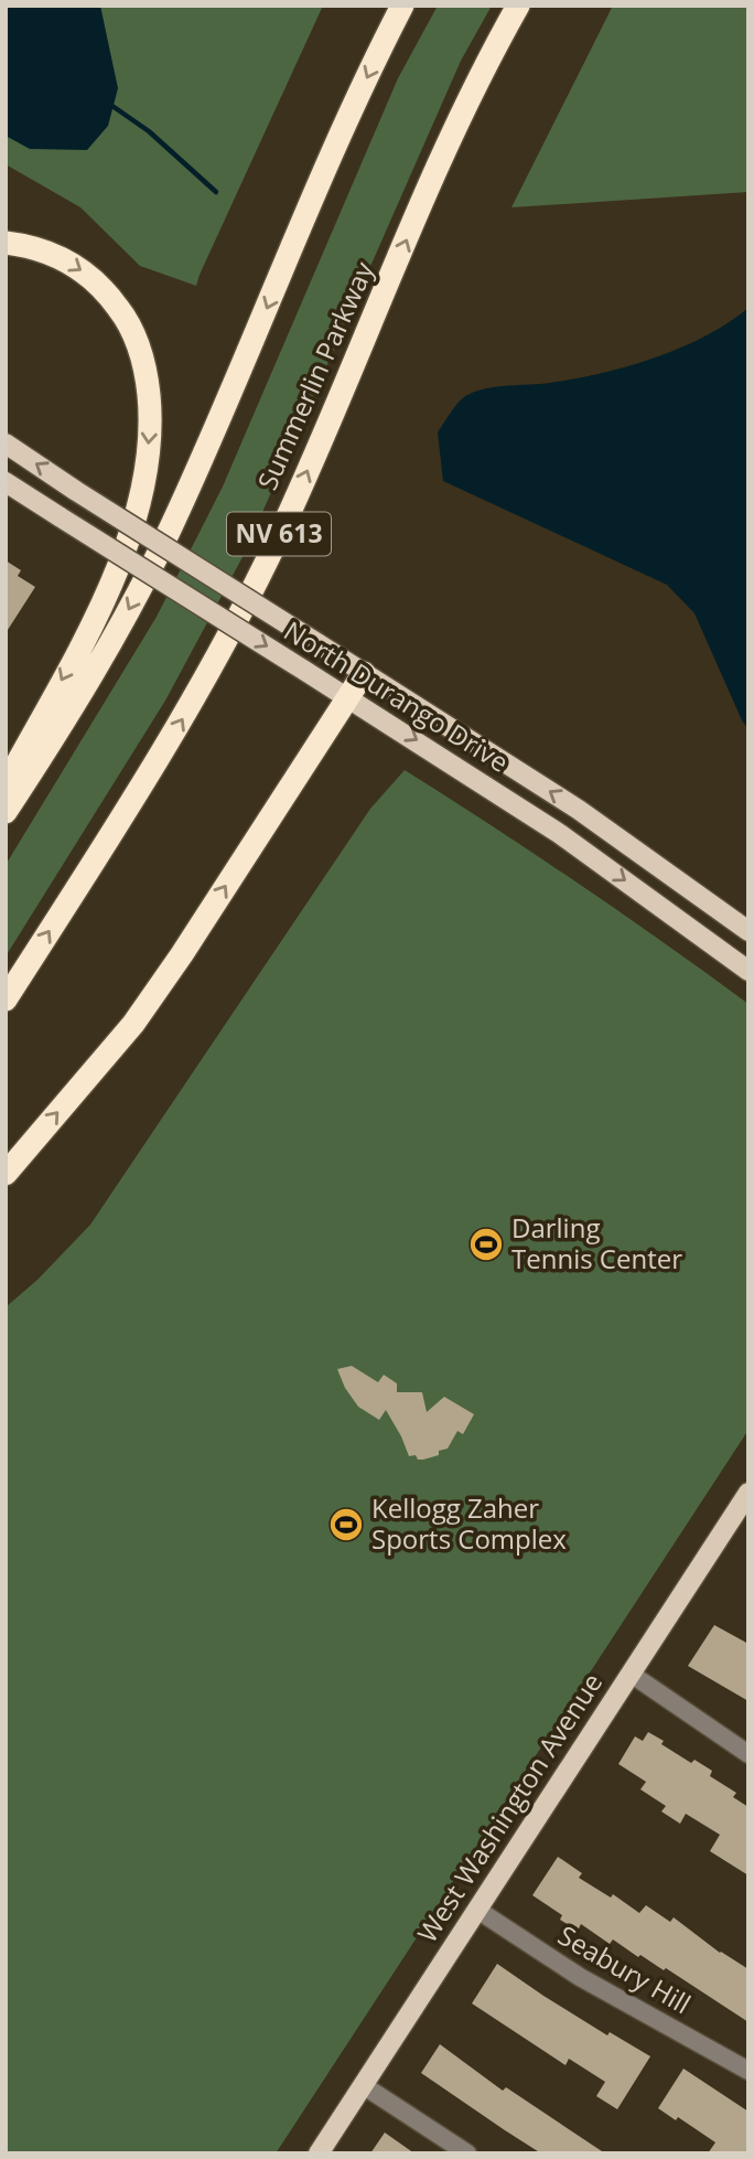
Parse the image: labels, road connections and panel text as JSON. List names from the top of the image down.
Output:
{
  "streets": {
    "highway": ["Summerlin Parkway", "NV 613"],
    "main road": ["North Durango Drive", "West Washington Avenue"],
    "street": ["Seabury Hill"]
  },
  "crossings": [
    ["West Washington Avenue", "Seabury Hill"]
  ],
  "places": {
    "sports": ["Darling Tennis Center", "Kellogg Zaher Sports Complex"]
  }
}
